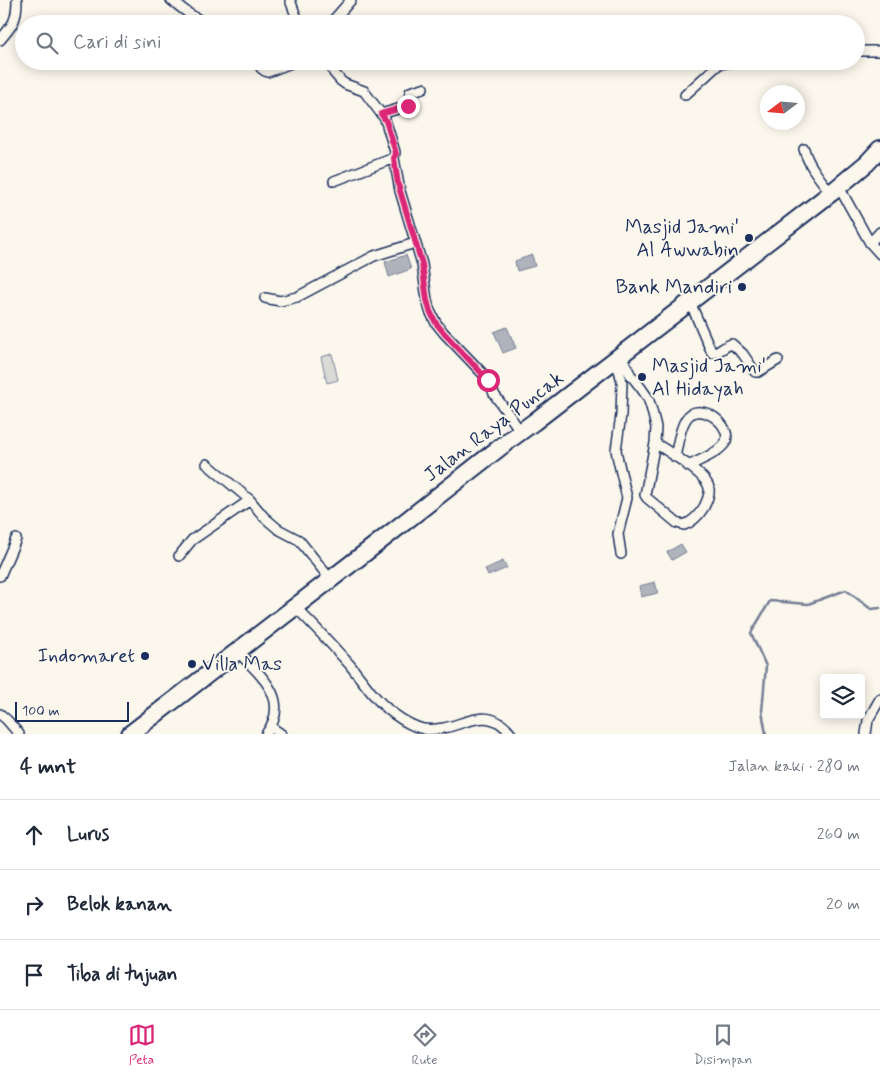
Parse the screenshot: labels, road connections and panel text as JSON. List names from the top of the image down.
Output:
{
  "streets": {
    "highway": ["Jalan Raya Puncak"]
  },
  "places": [
    "Masjid Jami' Al Awwabin",
    "Bank Mandiri",
    "Masjid Jami' Al Hidayah",
    "Indomaret",
    "Villa Mas"
  ],
  "scale_bar": "100 m",
  "north": "left",
  "page": {
    "search": "Cari di sini",
    "scale": "100 m",
    "heading": ["4 mnt", "Jalan kaki · 280 m"],
    "list": [
      ["Lurus", "260 m"],
      ["Belok kanan", "20 m"],
      "Tiba di tujuan"
    ],
    "nav": ["Peta", "Rute", "Disimpan"]
  }
}
